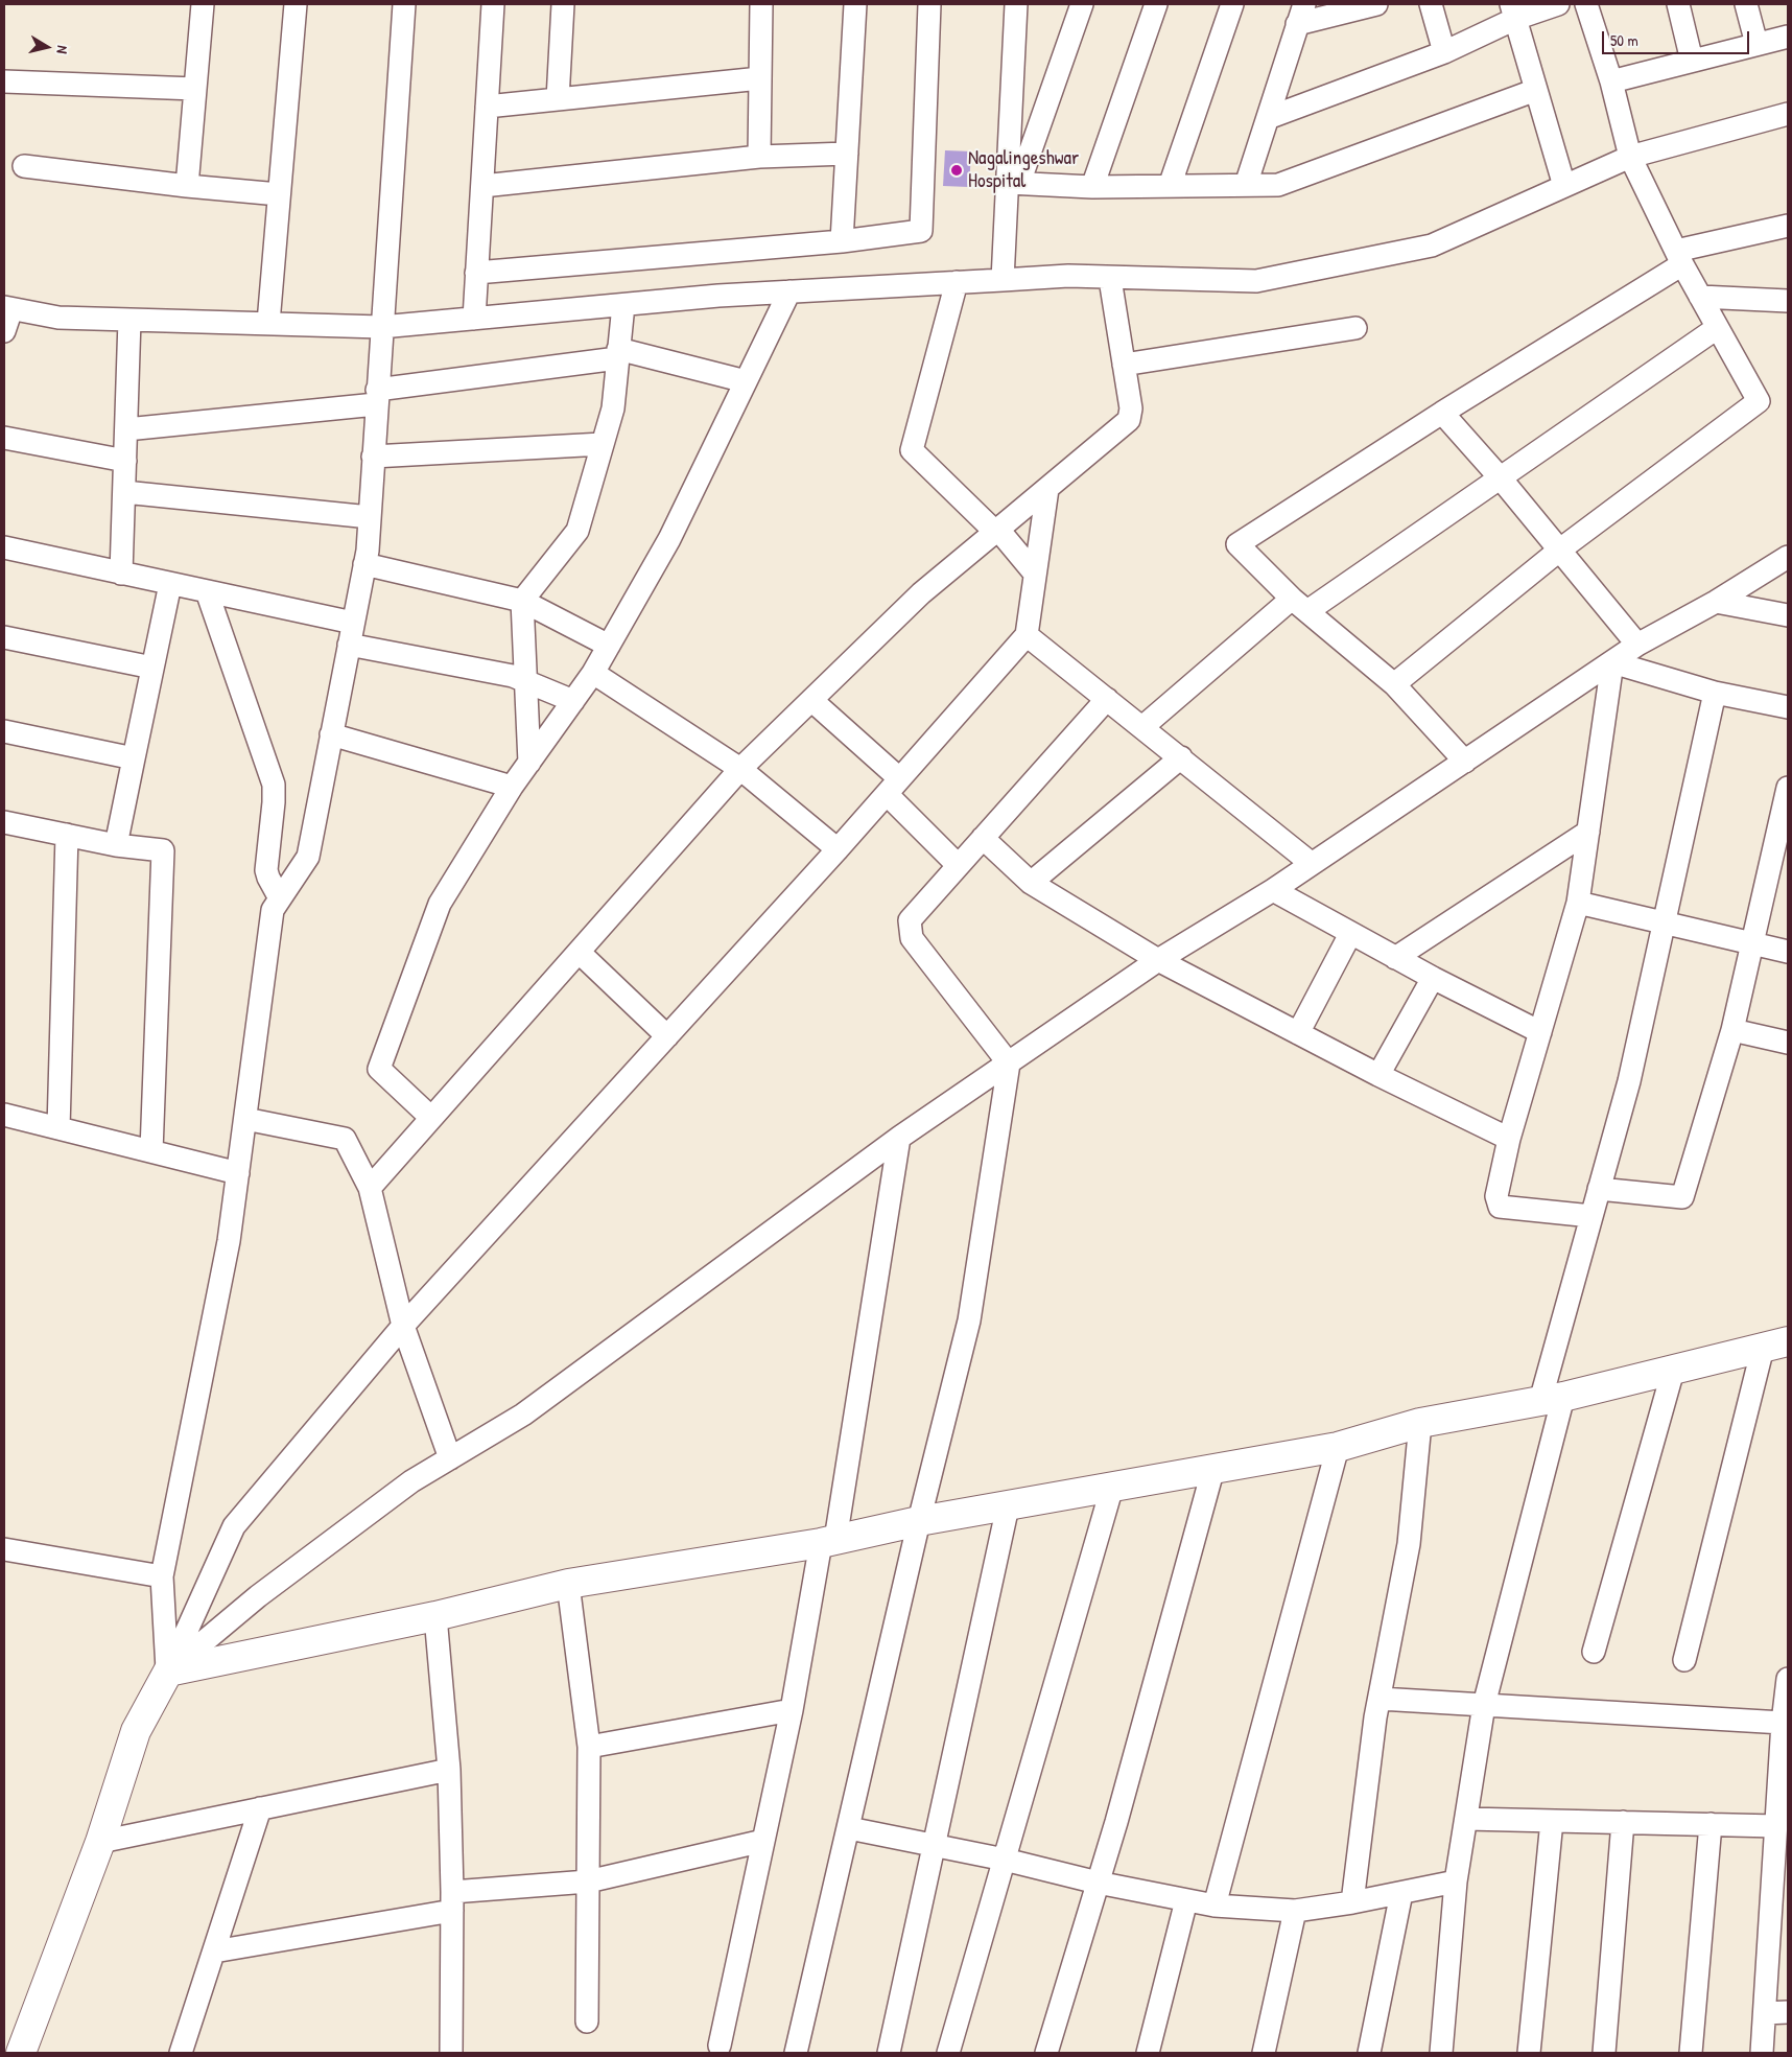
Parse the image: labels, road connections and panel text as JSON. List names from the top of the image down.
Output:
{
  "places": ["Nagalingeshwar Hospital"],
  "scale_bar": "50 m",
  "north": "right"
}
